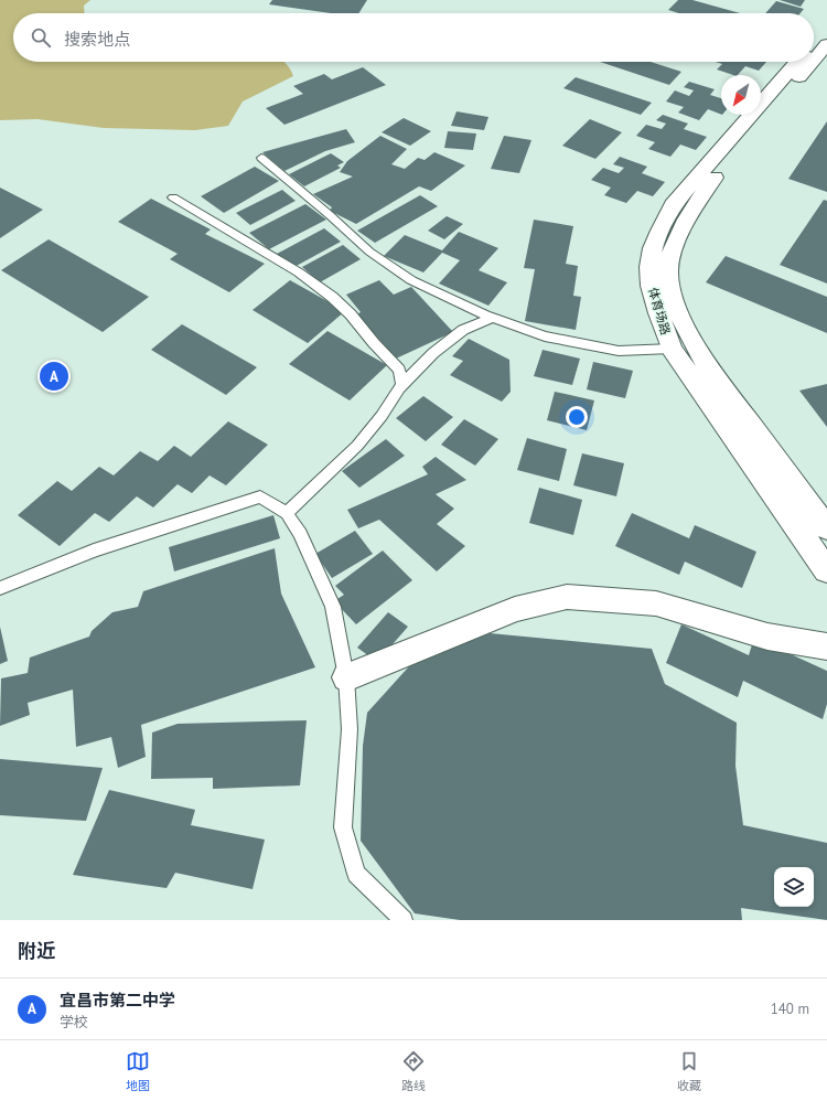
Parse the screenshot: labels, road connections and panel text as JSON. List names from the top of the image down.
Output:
{
  "streets": {
    "main road": ["体育场路"]
  },
  "north": "bottom left",
  "page": {
    "search": "搜索地点",
    "pins": "A",
    "heading": "附近",
    "list": [
      {
        "mark": "A",
        "name": "宜昌市第二中学",
        "note": "学校",
        "value": "140 m"
      }
    ],
    "nav": ["地图", "路线", "收藏"]
  }
}
